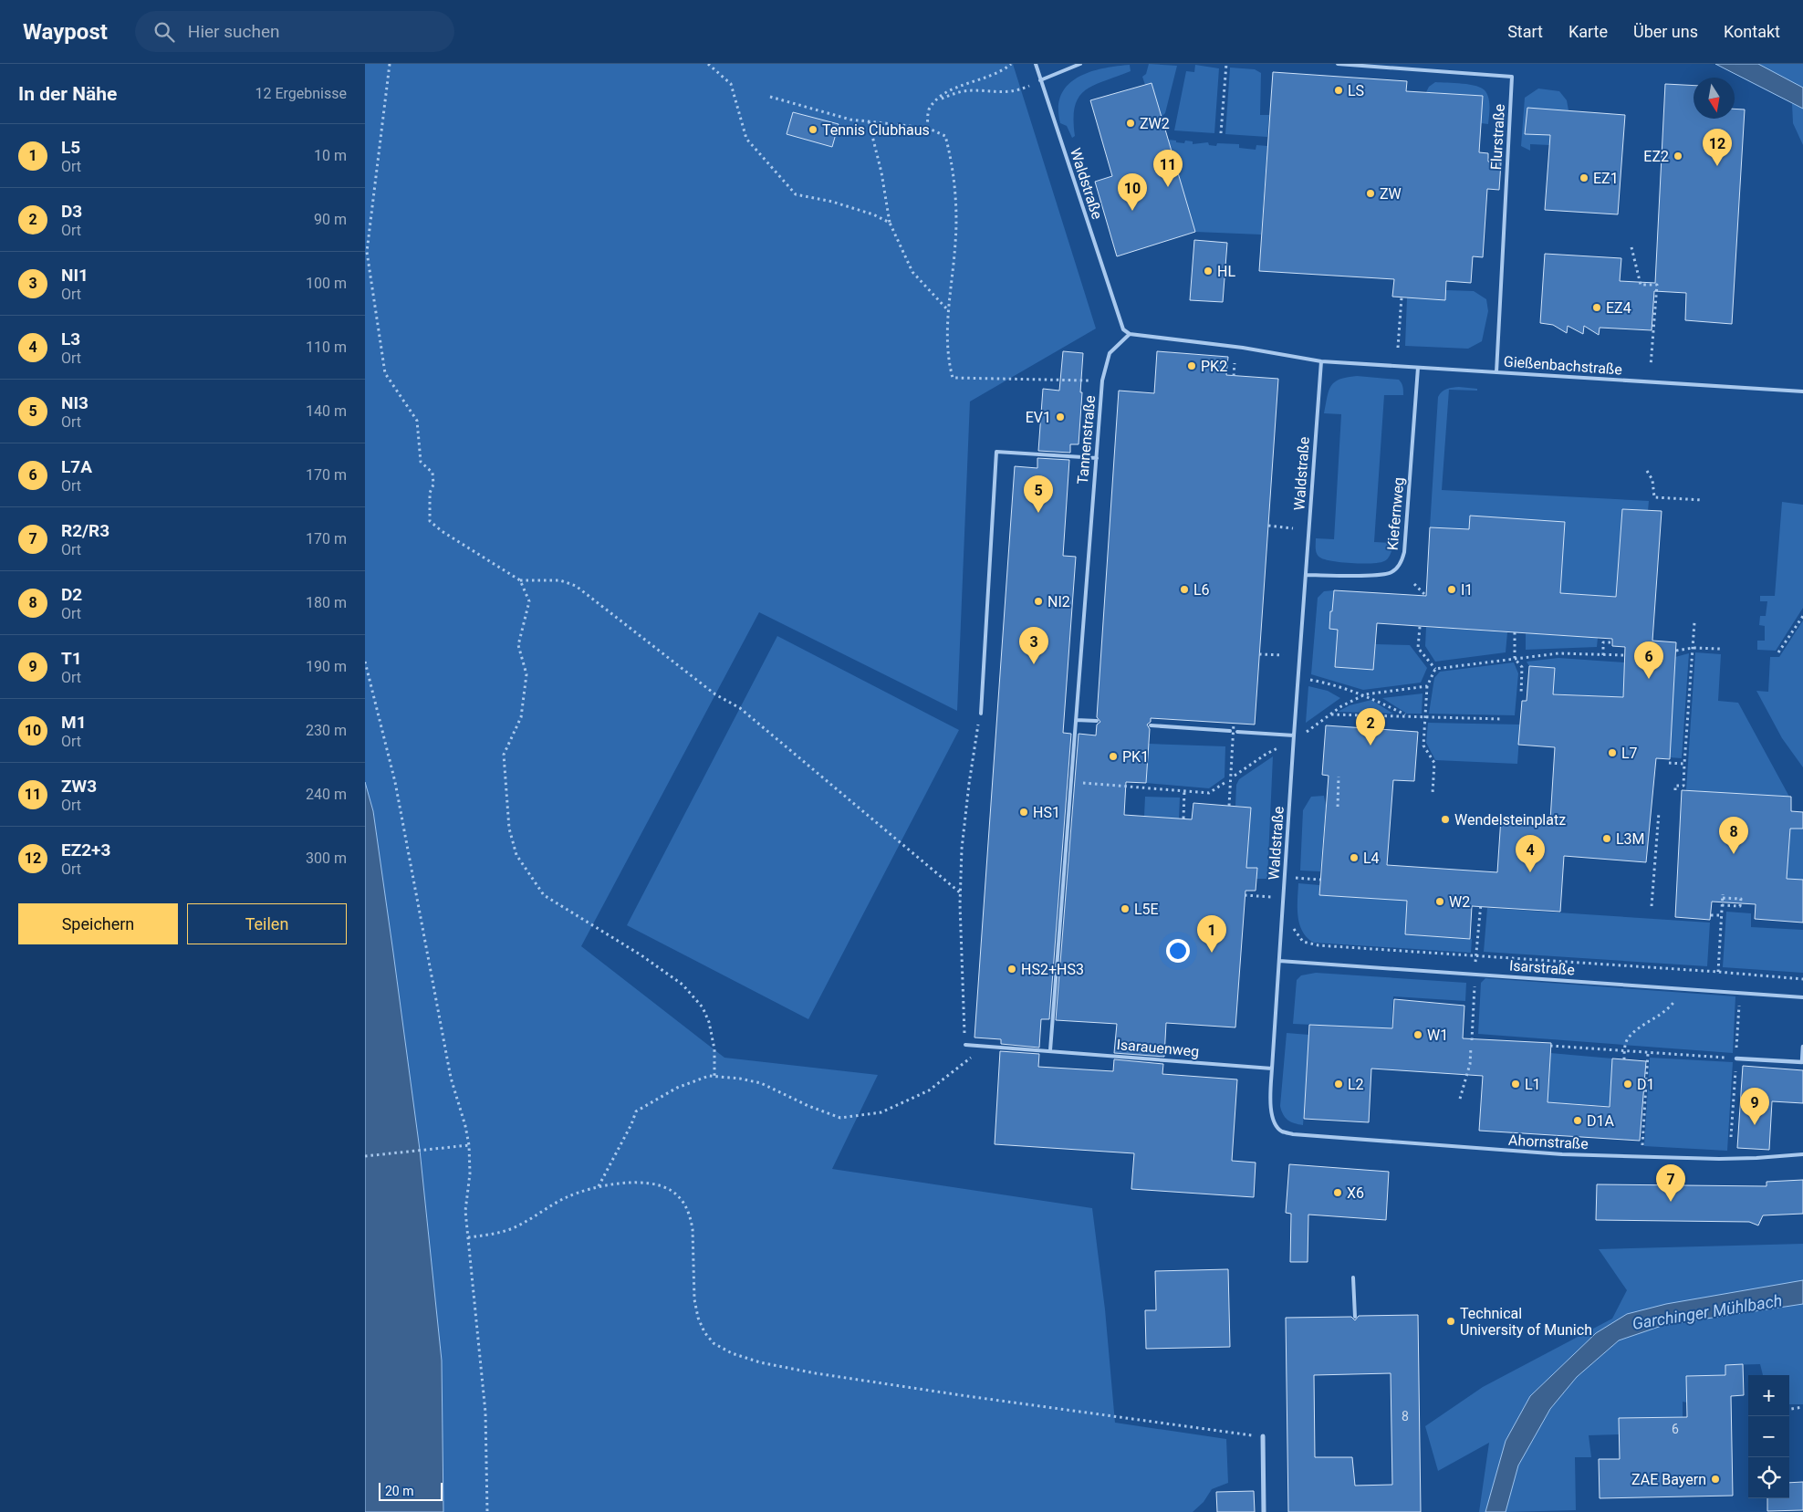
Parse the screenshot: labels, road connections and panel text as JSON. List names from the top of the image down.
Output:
{
  "streets": {
    "lane": [
      "Flurstraße",
      "Waldstraße",
      "Gießenbachstraße",
      "Tannenstraße",
      "Kiefernweg",
      "Isarstraße",
      "Isarauenweg",
      "Ahornstraße"
    ]
  },
  "crossings": [
    ["Flurstraße", "Gießenbachstraße"],
    ["Waldstraße", "Gießenbachstraße"],
    ["Waldstraße", "Tannenstraße"],
    ["Waldstraße", "Kiefernweg"],
    ["Waldstraße", "Isarstraße"],
    ["Waldstraße", "Isarauenweg"],
    ["Waldstraße", "Ahornstraße"],
    ["Gießenbachstraße", "Kiefernweg"],
    ["Tannenstraße", "Isarauenweg"],
    ["Isarauenweg", "Ahornstraße"]
  ],
  "water": ["Garchinger Mühlbach"],
  "places": [
    "LS",
    "ZW2",
    "Tennis Clubhaus",
    "EZ2",
    "EZ1",
    "ZW",
    "HL",
    "EZ4",
    "PK2",
    "EV1",
    "L6",
    "I1",
    "NI2",
    "L7",
    "PK1",
    "HS1",
    "Wendelsteinplatz",
    "L3M",
    "L4",
    "W2",
    "L5E",
    "HS2+HS3",
    "W1",
    "L2",
    "L1",
    "D1",
    "D1A",
    "X6",
    "Technical University of Munich",
    "ZAE Bayern"
  ],
  "house_numbers": ["8", "6"],
  "scale_bar": "20 m",
  "north": "bottom",
  "page": {
    "header": "Waypost",
    "search": "Hier suchen",
    "nav": [
      "Start",
      "Karte",
      "Über uns",
      "Kontakt"
    ],
    "heading": ["In der Nähe", "12 Ergebnisse"],
    "list": [
      {
        "mark": "1",
        "name": "L5",
        "note": "Ort",
        "value": "10 m"
      },
      {
        "mark": "2",
        "name": "D3",
        "note": "Ort",
        "value": "90 m"
      },
      {
        "mark": "3",
        "name": "NI1",
        "note": "Ort",
        "value": "100 m"
      },
      {
        "mark": "4",
        "name": "L3",
        "note": "Ort",
        "value": "110 m"
      },
      {
        "mark": "5",
        "name": "NI3",
        "note": "Ort",
        "value": "140 m"
      },
      {
        "mark": "6",
        "name": "L7A",
        "note": "Ort",
        "value": "170 m"
      },
      {
        "mark": "7",
        "name": "R2/R3",
        "note": "Ort",
        "value": "170 m"
      },
      {
        "mark": "8",
        "name": "D2",
        "note": "Ort",
        "value": "180 m"
      },
      {
        "mark": "9",
        "name": "T1",
        "note": "Ort",
        "value": "190 m"
      },
      {
        "mark": "10",
        "name": "M1",
        "note": "Ort",
        "value": "230 m"
      },
      {
        "mark": "11",
        "name": "ZW3",
        "note": "Ort",
        "value": "240 m"
      },
      {
        "mark": "12",
        "name": "EZ2+3",
        "note": "Ort",
        "value": "300 m"
      }
    ],
    "pins": [
      "12",
      "11",
      "10",
      "5",
      "3",
      "6",
      "2",
      "8",
      "4",
      "1",
      "9",
      "7"
    ],
    "buttons": ["Speichern", "Teilen"],
    "map_buttons": ["+", "−"],
    "scale": "20 m"
  }
}
